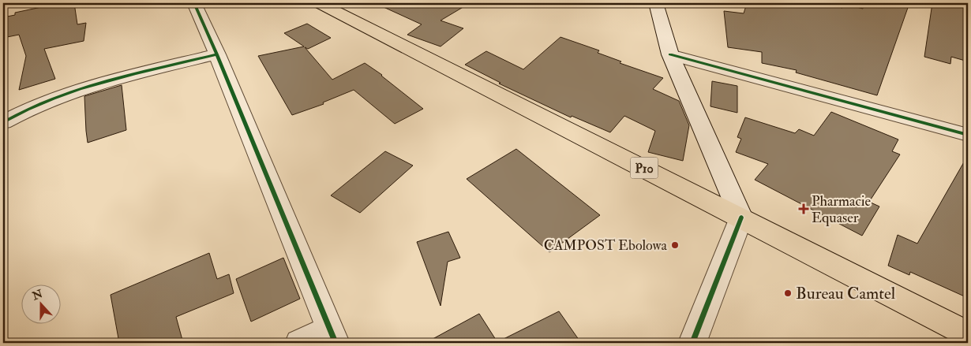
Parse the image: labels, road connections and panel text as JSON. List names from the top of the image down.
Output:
{
  "streets": {
    "main road": ["P10"]
  },
  "places": {
    "health": ["Pharmacie Equaser"],
    "other": ["CAMPOST Ebolowa", "Bureau Camtel"]
  },
  "north": "top"
}
